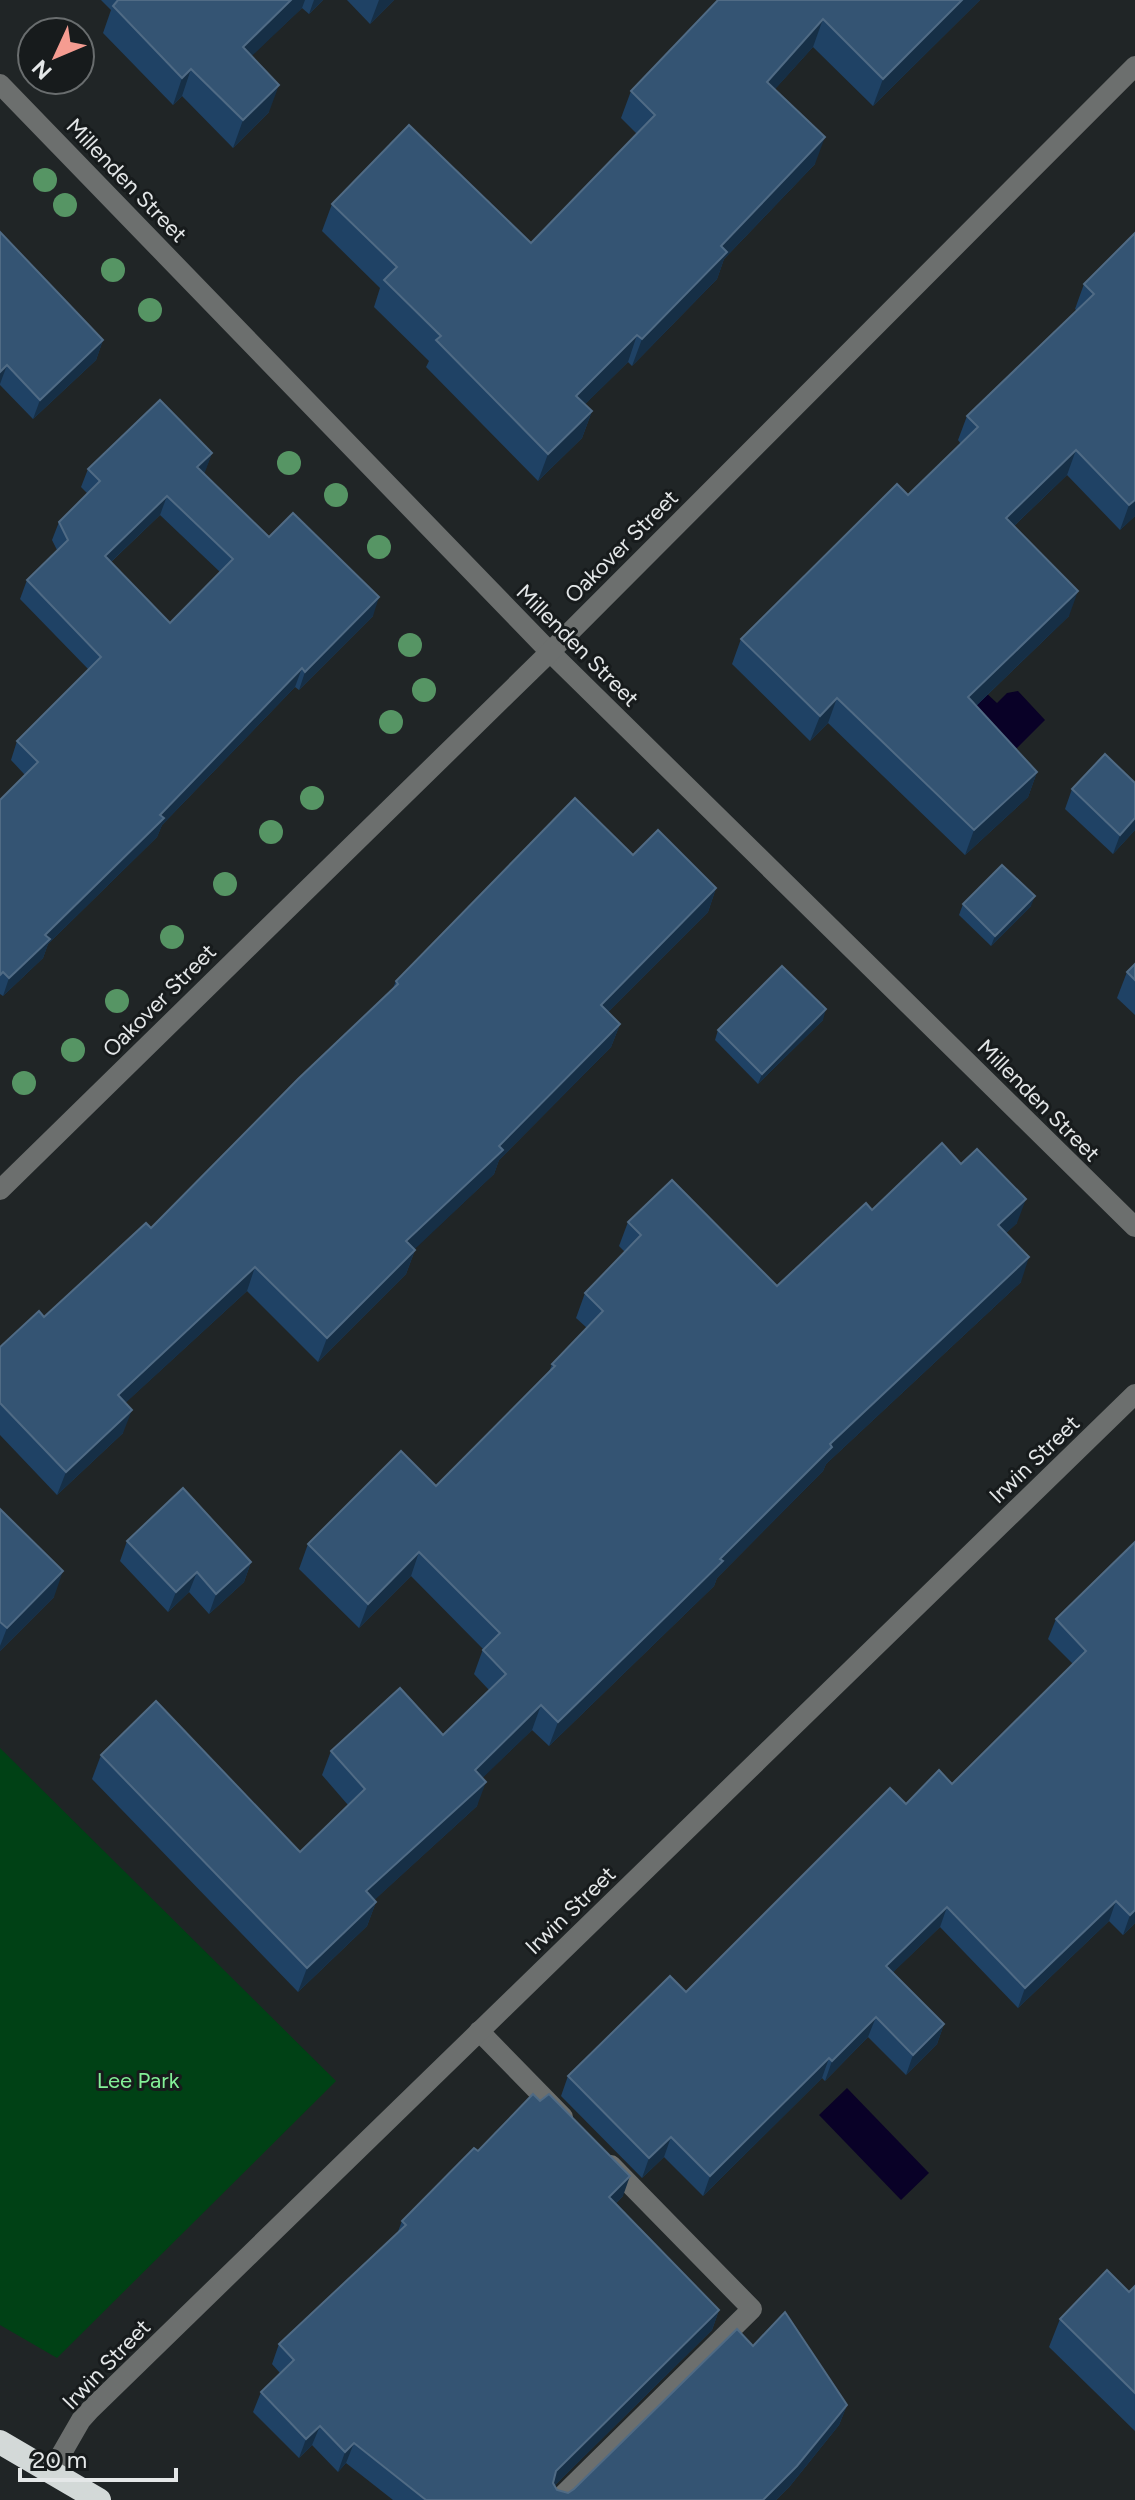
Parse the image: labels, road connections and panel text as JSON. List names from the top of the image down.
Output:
{
  "streets": {
    "street": ["Millenden Street", "Oakover Street", "Irwin Street"]
  },
  "crossings": [
    ["Millenden Street", "Oakover Street"]
  ],
  "parks": ["Lee Park"],
  "scale_bar": "20 m",
  "north": "bottom left"
}
